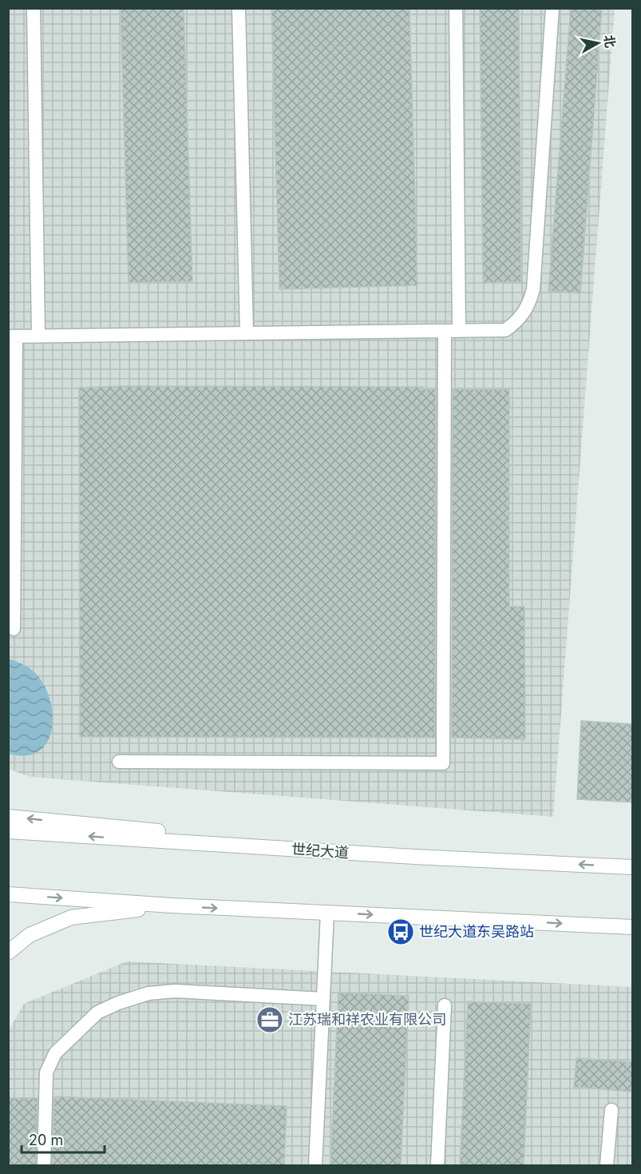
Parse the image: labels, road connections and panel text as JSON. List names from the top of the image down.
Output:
{
  "streets": {
    "street": ["世纪大道"]
  },
  "places": {
    "bus stop": ["世纪大道东吴路站"],
    "office": ["江苏瑞和祥农业有限公司"]
  },
  "scale_bar": "20 m",
  "north": "right"
}
